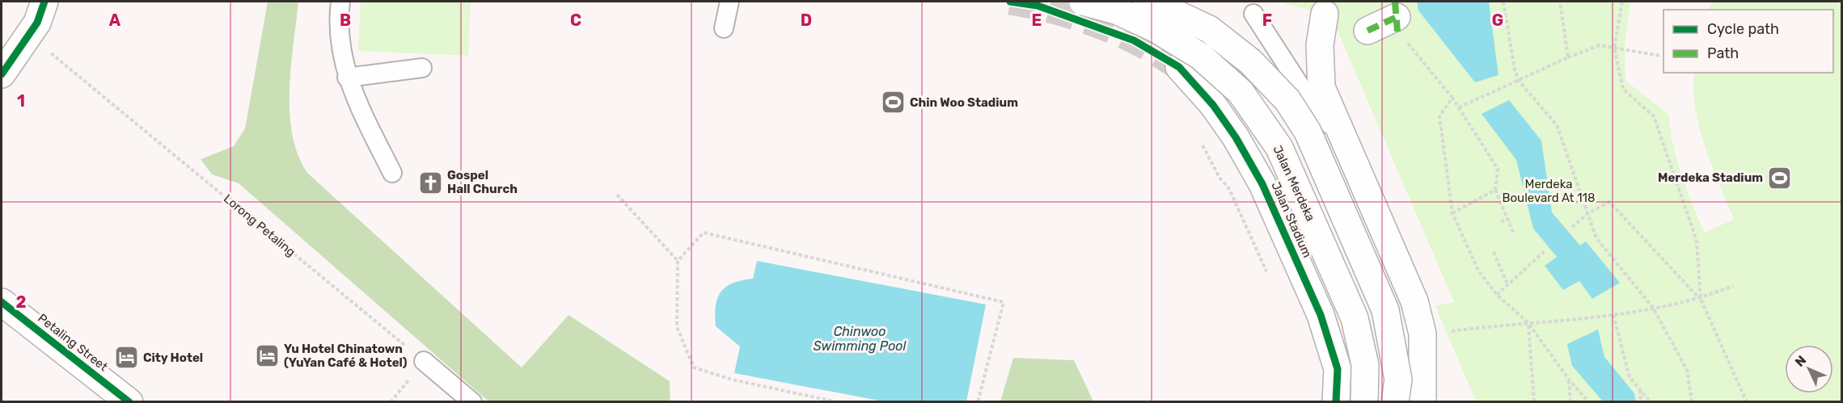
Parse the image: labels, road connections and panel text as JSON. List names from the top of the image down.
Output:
{
  "streets": {
    "street": ["Jalan Merdeka", "Jalan Stadium", "Petaling Street"],
    "path": ["Lorong Petaling"]
  },
  "water": ["Chinwoo Swimming Pool"],
  "parks": ["Merdeka Boulevard At 118"],
  "places": {
    "sports": ["Chin Woo Stadium", "Merdeka Stadium"],
    "church": ["Gospel Hall Church"],
    "hotel": ["Yu Hotel Chinatown (YuYan Café & Hotel)", "City Hotel"]
  },
  "legend": ["Cycle path", "Path"],
  "north": "top left",
  "grid": {
    "columns": [
      "A",
      "B",
      "C",
      "D",
      "E",
      "F",
      "G"
    ],
    "rows": ["1", "2"]
  }
}
